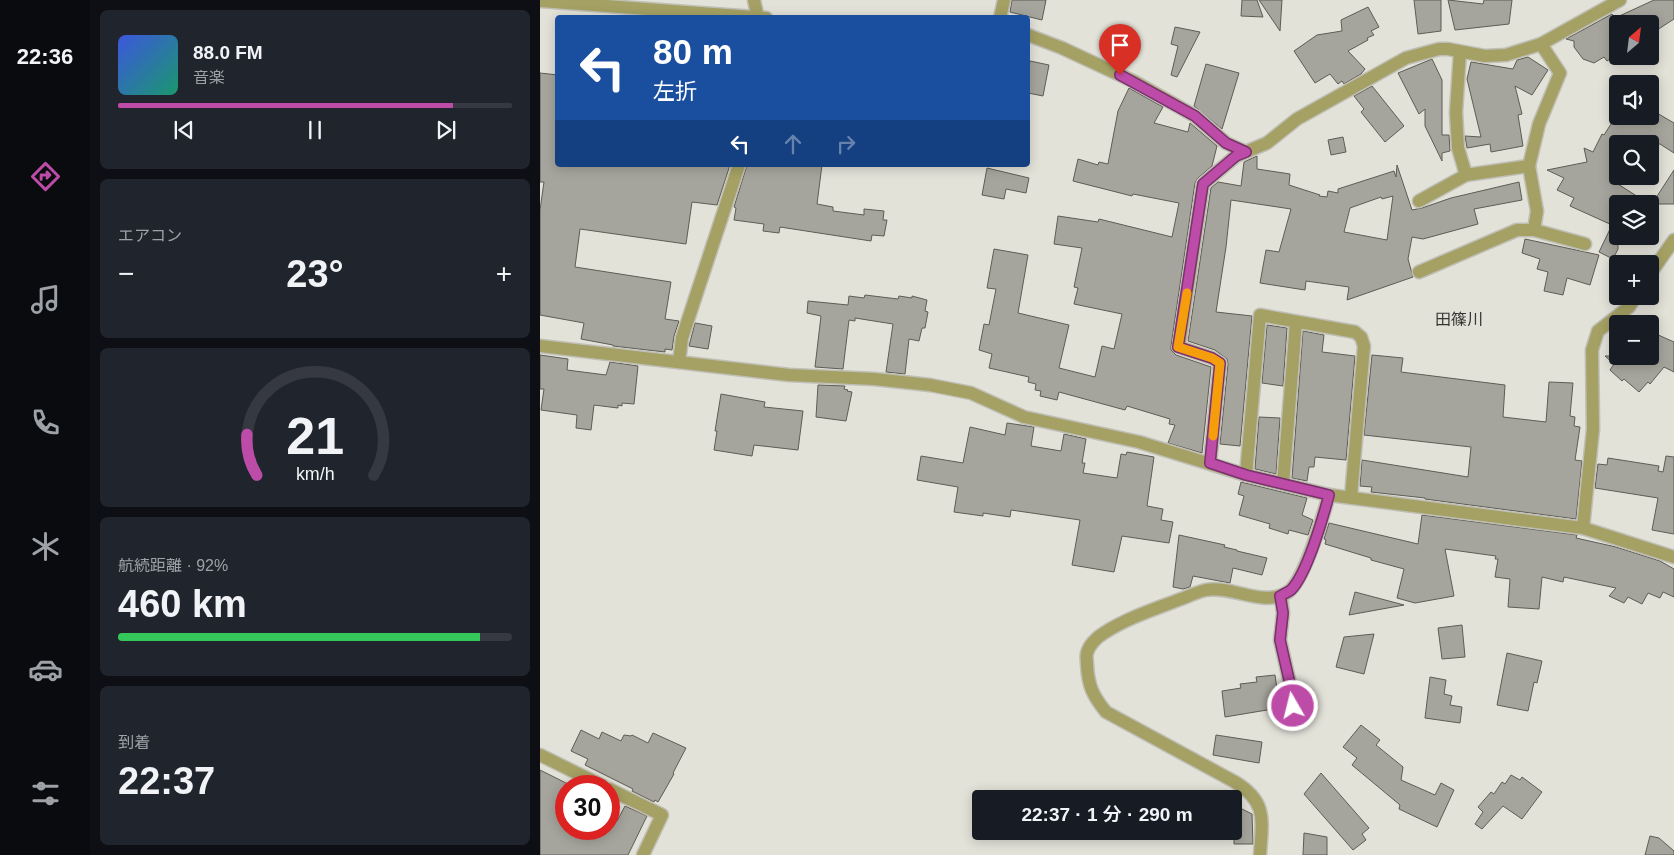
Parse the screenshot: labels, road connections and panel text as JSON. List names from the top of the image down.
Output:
{
  "districts": ["田篠川"],
  "north": "top right",
  "page": {
    "tabs": "22:36",
    "map_buttons": ["+", "−"],
    "turn": ["80 m", "左折"],
    "song": ["88.0 FM", "音楽"],
    "tile": [
      "エアコン",
      ["航続距離 · 92%", "460 km"],
      ["到着", "22:37"]
    ],
    "heat": ["−", "23°", "+"],
    "limit": "30",
    "trip": "22:37 · 1 分 · 290 m",
    "gauge": ["21", "km/h"]
  }
}
